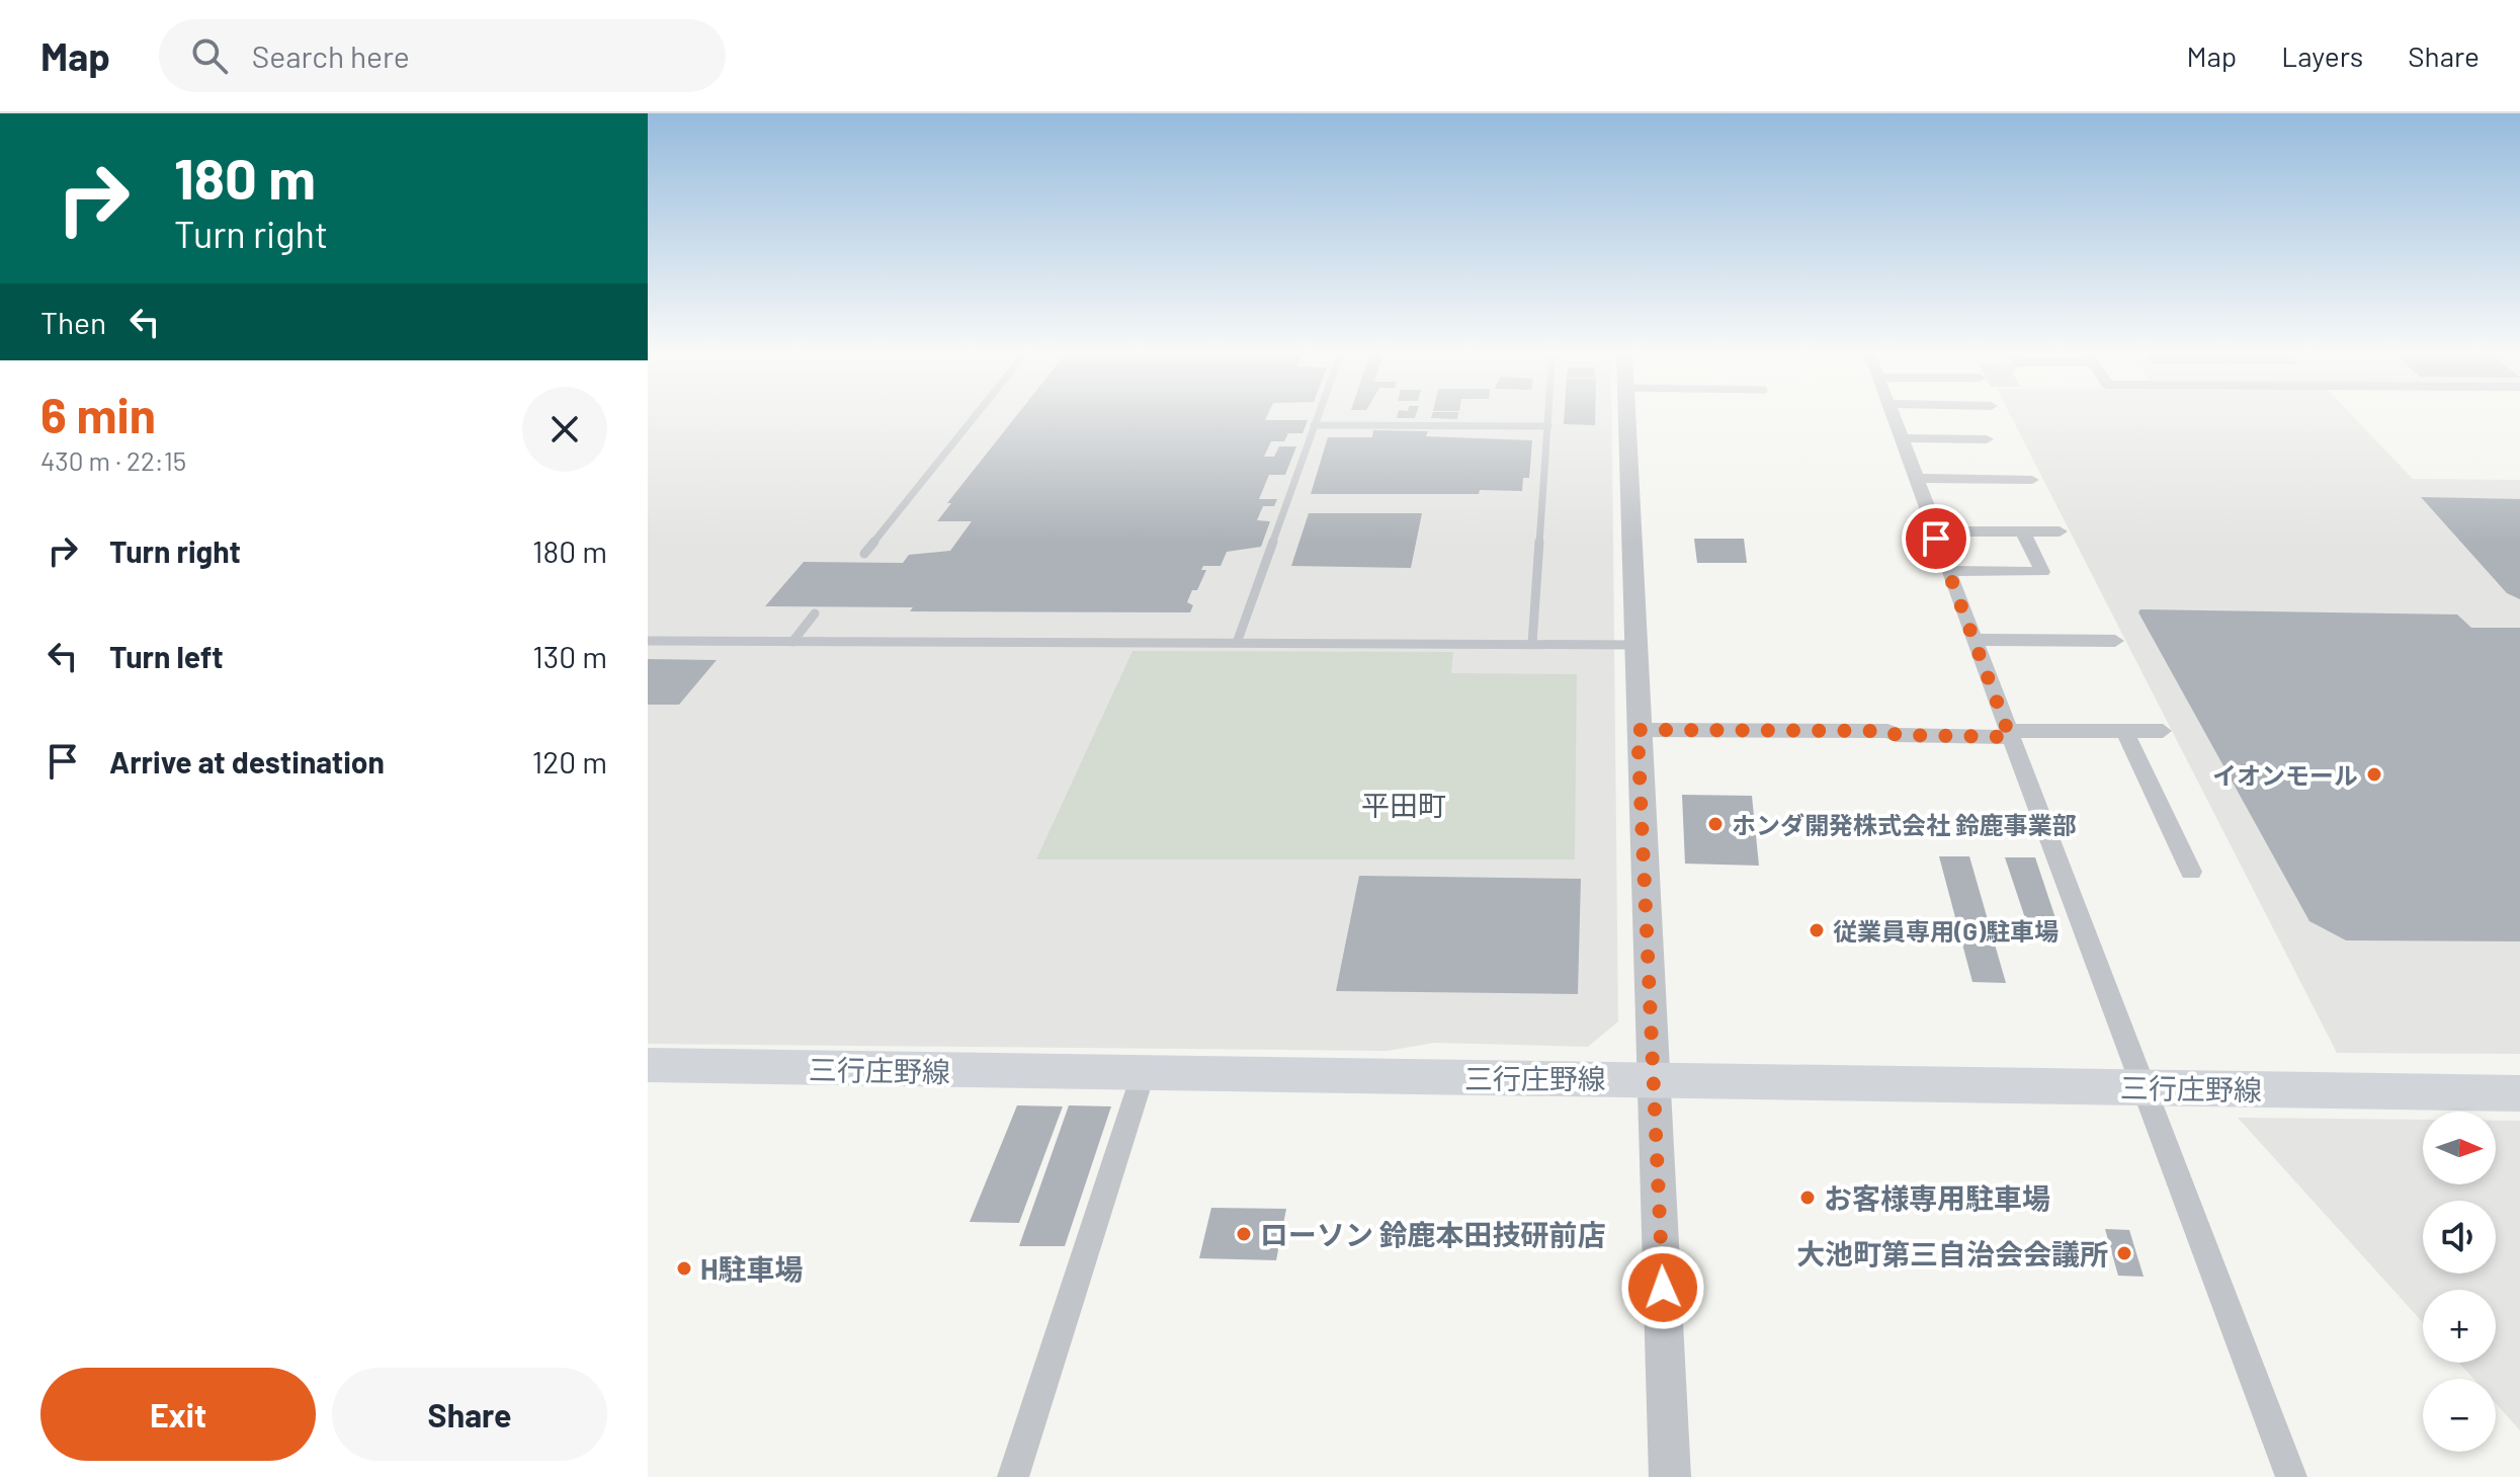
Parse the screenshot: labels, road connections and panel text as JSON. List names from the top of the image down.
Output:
{
  "streets": {
    "main road": ["三行庄野線"]
  },
  "districts": ["平田町"],
  "places": [
    "イオンモール",
    "ホンダ開発株式会社 鈴鹿事業部",
    "従業員専用(G)駐車場",
    "お客様専用駐車場",
    "ローソン 鈴鹿本田技研前店",
    "大池町第三自治会会議所",
    "H駐車場"
  ],
  "north": "right",
  "page": {
    "header": "Map",
    "search": "Search here",
    "nav": ["Map", "Layers", "Share"],
    "turn": ["180 m", "Turn right"],
    "then": "Then",
    "heading": ["6 min", "430 m · 22:15"],
    "list": [
      {
        "name": "Turn right",
        "value": "180 m"
      },
      {
        "name": "Turn left",
        "value": "130 m"
      },
      {
        "name": "Arrive at destination",
        "value": "120 m"
      }
    ],
    "map_buttons": ["+", "−"],
    "buttons": ["Exit", "Share"]
  }
}
